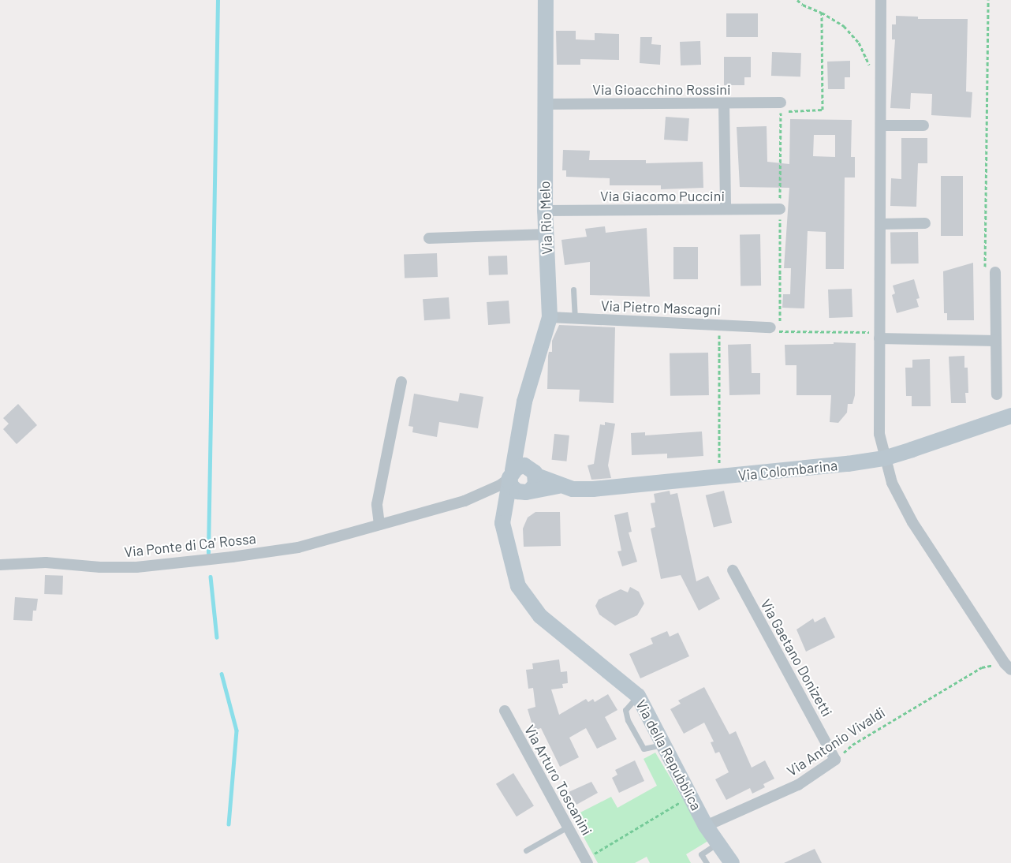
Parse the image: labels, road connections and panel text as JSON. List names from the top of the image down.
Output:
{
  "streets": {
    "street": [
      "Via Gioacchino Rossini",
      "Via Giacomo Puccini",
      "Via Rio Melo",
      "Via Pietro Mascagni",
      "Via Colombarina",
      "Via Ponte di Ca' Rossa",
      "Via Gaetano Donizetti",
      "Via Antonio Vivaldi",
      "Via della Repubblica",
      "Via Arturo Toscanini"
    ]
  },
  "crossings": [
    ["Via Gioacchino Rossini", "Via Rio Melo"],
    ["Via Giacomo Puccini", "Via Rio Melo"],
    ["Via Rio Melo", "Via Pietro Mascagni"],
    ["Via Rio Melo", "Via Colombarina"],
    ["Via Rio Melo", "Via Ponte di Ca' Rossa"],
    ["Via Rio Melo", "Via della Repubblica"],
    ["Via Colombarina", "Via Ponte di Ca' Rossa"],
    ["Via Colombarina", "Via della Repubblica"],
    ["Via Ponte di Ca' Rossa", "Via della Repubblica"],
    ["Via Gaetano Donizetti", "Via Antonio Vivaldi"],
    ["Via Antonio Vivaldi", "Via della Repubblica"]
  ]
}
